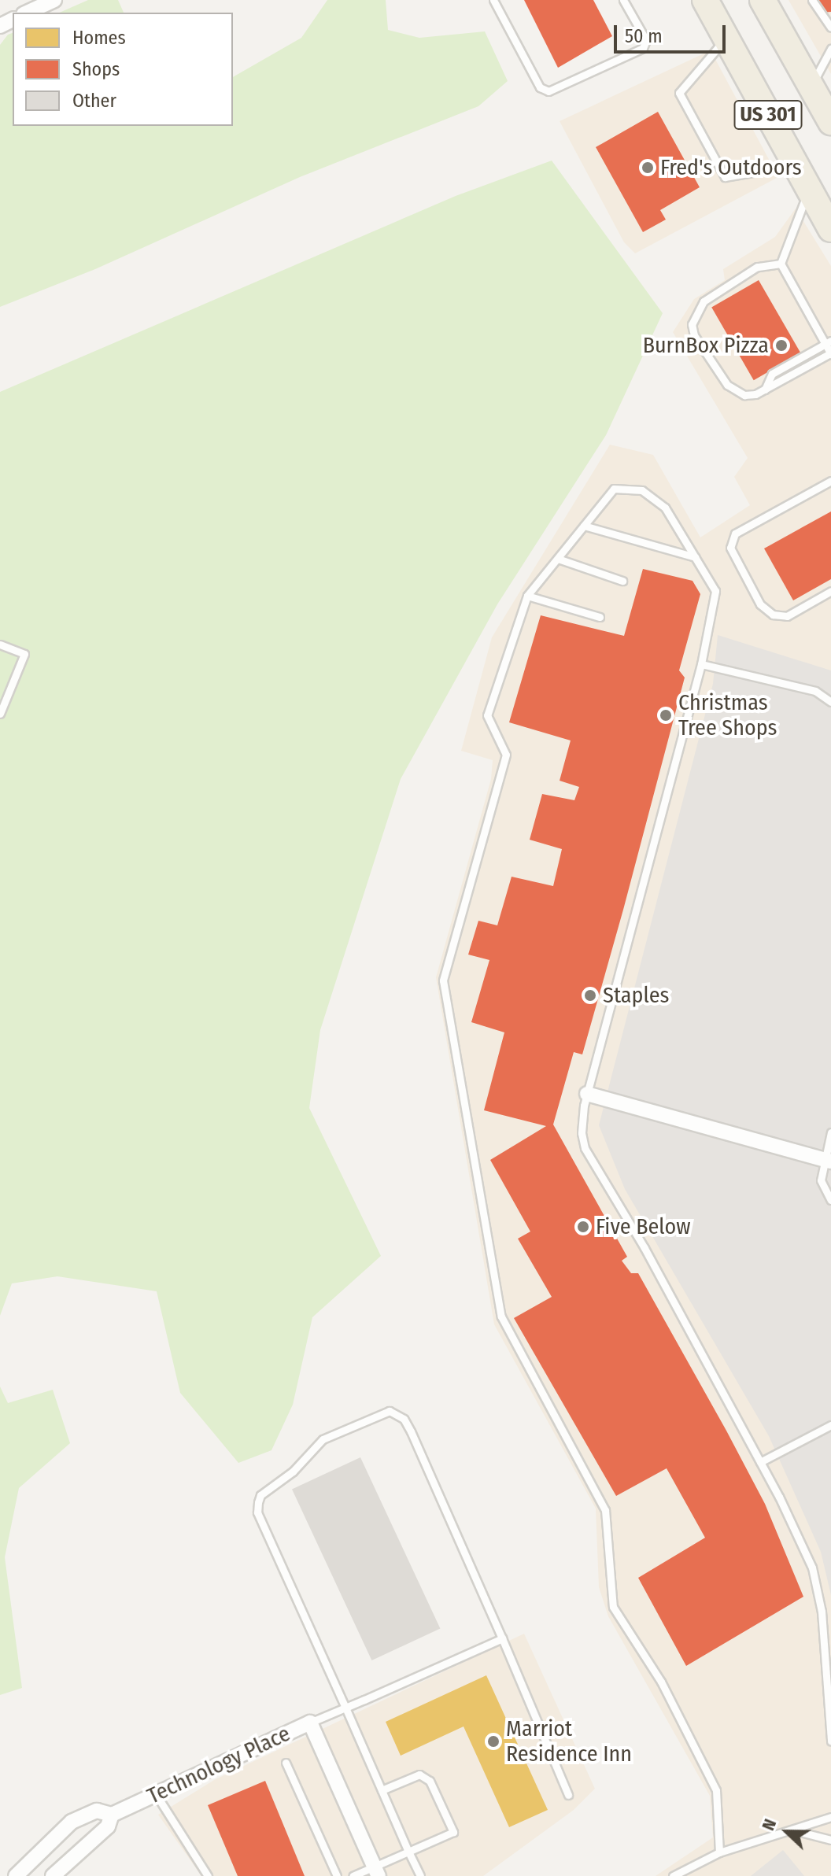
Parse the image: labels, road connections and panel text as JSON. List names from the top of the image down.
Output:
{
  "streets": {
    "highway": ["US 301"],
    "street": ["Technology Place"]
  },
  "places": [
    "Fred's Outdoors",
    "BurnBox Pizza",
    "Christmas Tree Shops",
    "Staples",
    "Five Below",
    "Marriot Residence Inn"
  ],
  "legend": ["Homes", "Shops", "Other"],
  "scale_bar": "50 m",
  "north": "left"
}
